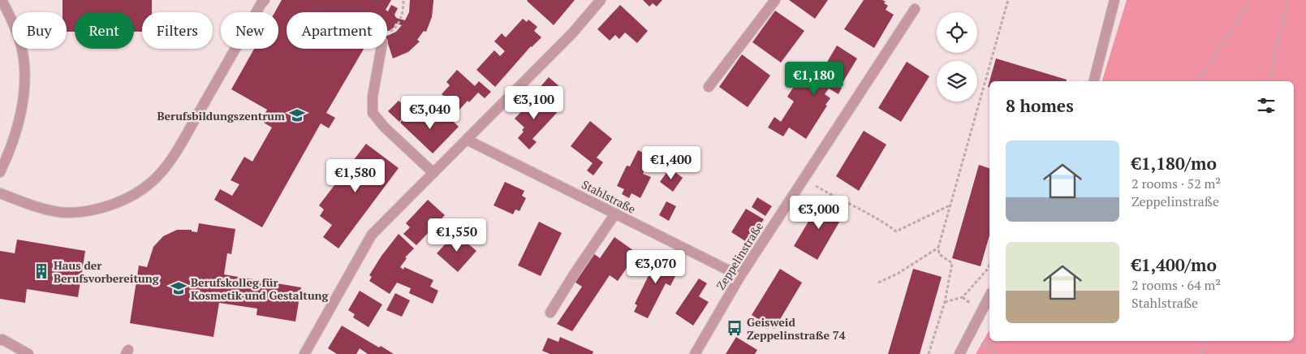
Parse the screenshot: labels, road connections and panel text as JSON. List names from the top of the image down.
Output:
{
  "streets": {
    "street": ["Stahlstraße", "Zeppelinstraße"]
  },
  "crossings": [
    ["Stahlstraße", "Zeppelinstraße"]
  ],
  "places": {
    "school or university": ["Berufsbildungszentrum", "Berufskolleg für Kosmetik und Gestaltung"],
    "building": ["Haus der Berufsvorbereitung"],
    "bus stop": ["Geisweid Zeppelinstraße 74"]
  },
  "page": {
    "chip": [
      "Buy",
      "Rent",
      "Filters",
      "New",
      "Apartment"
    ],
    "price": [
      "€1,180",
      "€3,100",
      "€3,040",
      "€1,400",
      "€1,580",
      "€3,000",
      "€1,550",
      "€3,070"
    ],
    "heading": "8 homes",
    "list": [
      {
        "name": "€1,180/mo",
        "note": "2 rooms · 52 m² · Zeppelinstraße"
      },
      {
        "name": "€1,400/mo",
        "note": "2 rooms · 64 m² · Stahlstraße"
      }
    ]
  }
}
